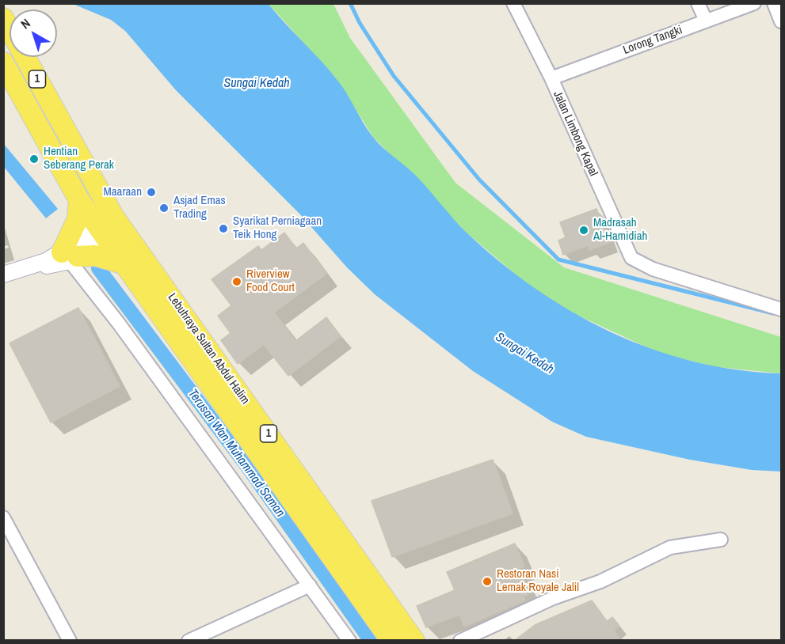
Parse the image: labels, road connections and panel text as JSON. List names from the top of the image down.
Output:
{
  "streets": {
    "main road": ["1", "Lebuhraya Sultan Abdul Halim"],
    "street": ["Lorong Tangki", "Jalan Limbong Kapal"]
  },
  "crossings": [
    ["Lorong Tangki", "Jalan Limbong Kapal"]
  ],
  "water": ["Sungai Kedah", "Terusan Wan Muhammad Saman"],
  "places": [
    "Hentian Seberang Perak",
    "Maaraan",
    "Asjad Emas Trading",
    "Syarikat Perniagaan Teik Hong",
    "Madrasah Al-Hamidiah",
    "Riverview Food Court",
    "Restoran Nasi Lemak Royale Jalil"
  ],
  "north": "top left"
}
